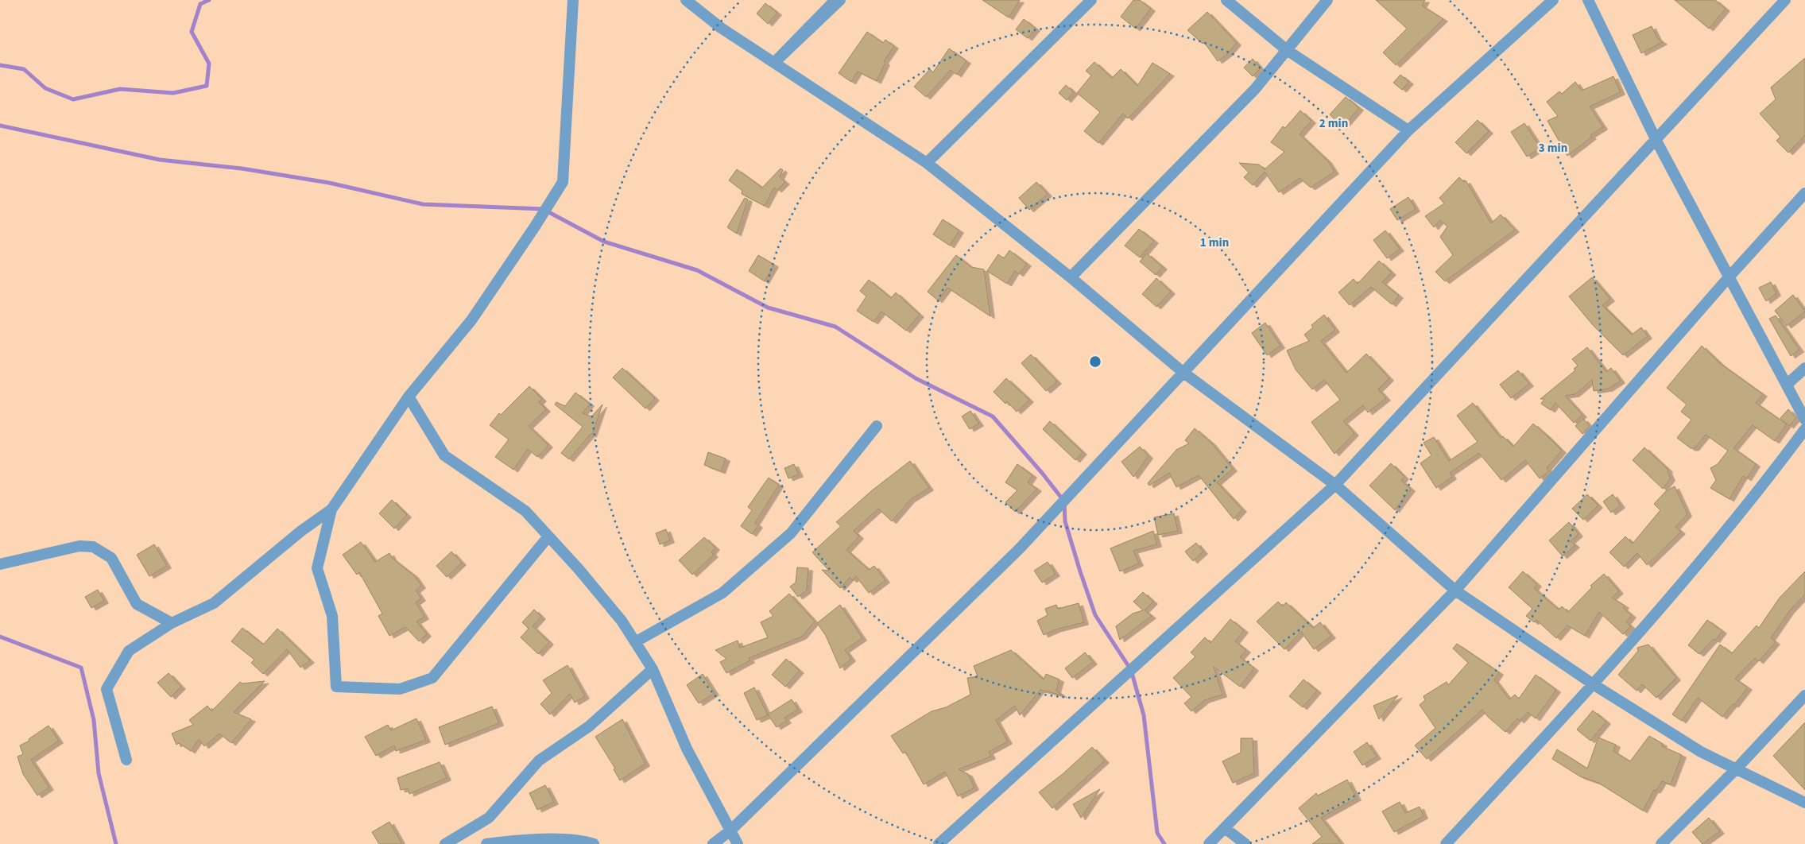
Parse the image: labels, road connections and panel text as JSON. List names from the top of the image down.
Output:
{
  "rings": ["2 min", "3 min", "1 min"]
}
